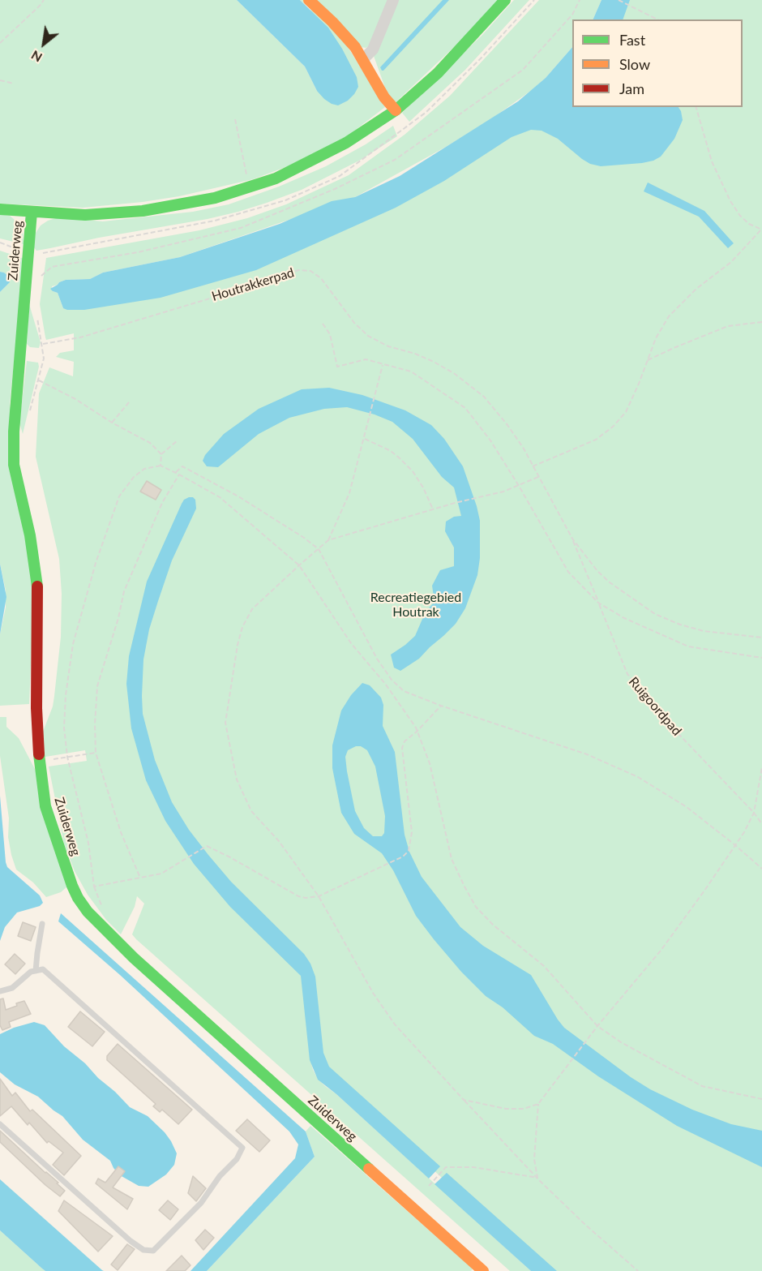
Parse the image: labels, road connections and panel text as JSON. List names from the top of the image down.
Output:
{
  "streets": {
    "street": ["Zuiderweg"],
    "path": ["Houtrakkerpad", "Ruigoordpad"]
  },
  "parks": ["Recreatiegebied Houtrak"],
  "legend": ["Fast", "Slow", "Jam"],
  "north": "bottom left"
}
